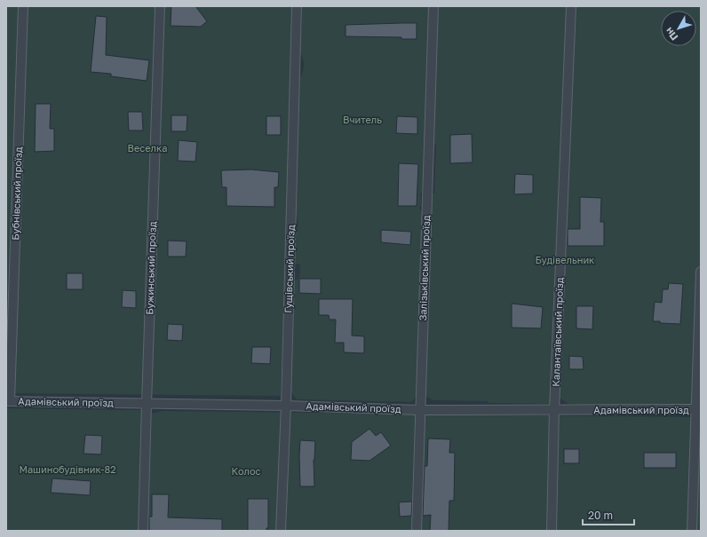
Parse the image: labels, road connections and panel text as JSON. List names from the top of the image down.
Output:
{
  "streets": {
    "lane": [
      "Бубнівський проїзд",
      "Бужинський проїзд",
      "Залізьківський проїзд",
      "Гущівський проїзд",
      "Калантаївський проїзд",
      "Адамівський проїзд"
    ]
  },
  "crossings": [
    ["Бубнівський проїзд", "Адамівський проїзд"],
    ["Бужинський проїзд", "Адамівський проїзд"],
    ["Залізьківський проїзд", "Адамівський проїзд"],
    ["Гущівський проїзд", "Адамівський проїзд"],
    ["Калантаївський проїзд", "Адамівський проїзд"]
  ],
  "parks": [
    "Вчитель",
    "Веселка",
    "Будівельник",
    "Машинобудівник-82",
    "Колос"
  ],
  "scale_bar": "20 m",
  "north": "bottom left"
}
